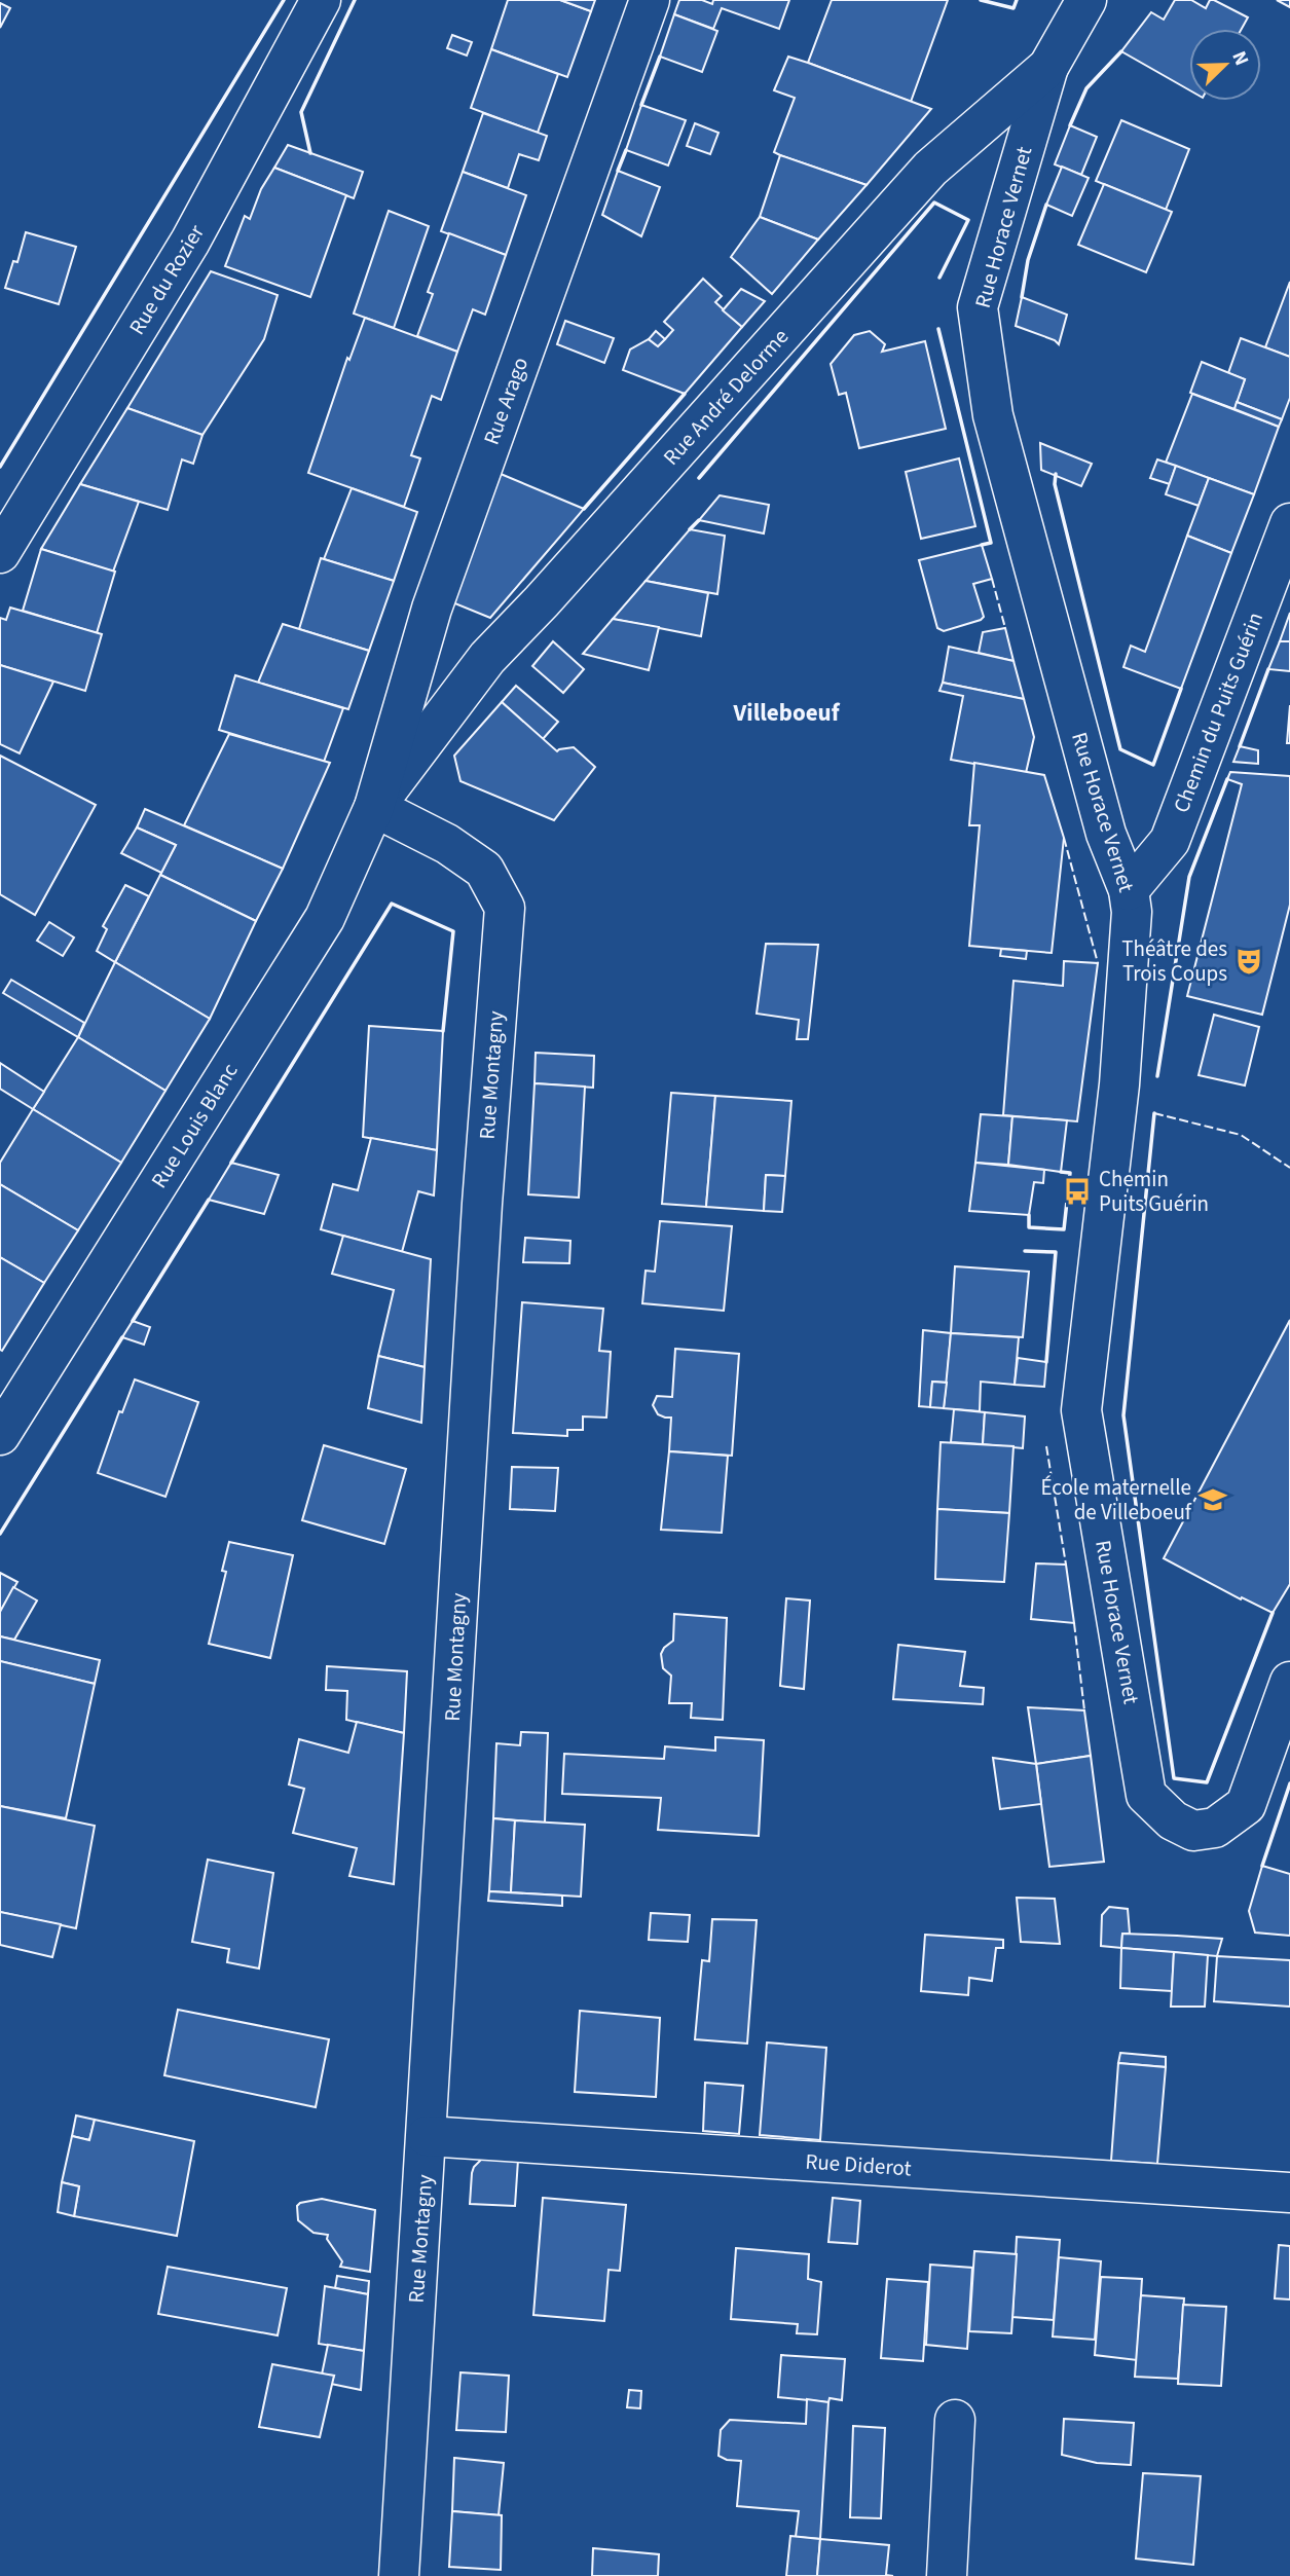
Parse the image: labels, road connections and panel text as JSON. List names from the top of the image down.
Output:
{
  "streets": {
    "street": [
      "Rue Horace Vernet",
      "Rue du Rozier",
      "Rue André Delorme",
      "Rue Arago",
      "Chemin du Puits Guérin",
      "Rue Montagny",
      "Rue Louis Blanc",
      "Rue Diderot"
    ]
  },
  "crossings": [
    ["Rue Horace Vernet", "Rue André Delorme"],
    ["Rue Horace Vernet", "Chemin du Puits Guérin"],
    ["Rue André Delorme", "Rue Arago"],
    ["Rue André Delorme", "Rue Montagny"],
    ["Rue André Delorme", "Rue Louis Blanc"],
    ["Rue Arago", "Rue Montagny"],
    ["Rue Arago", "Rue Louis Blanc"],
    ["Rue Montagny", "Rue Louis Blanc"],
    ["Rue Montagny", "Rue Diderot"]
  ],
  "districts": ["Villeboeuf"],
  "places": {
    "theatre": ["Théâtre des Trois Coups"],
    "bus stop": ["Chemin Puits Guérin"],
    "school or university": ["École maternelle de Villeboeuf"]
  },
  "north": "top right"
}
